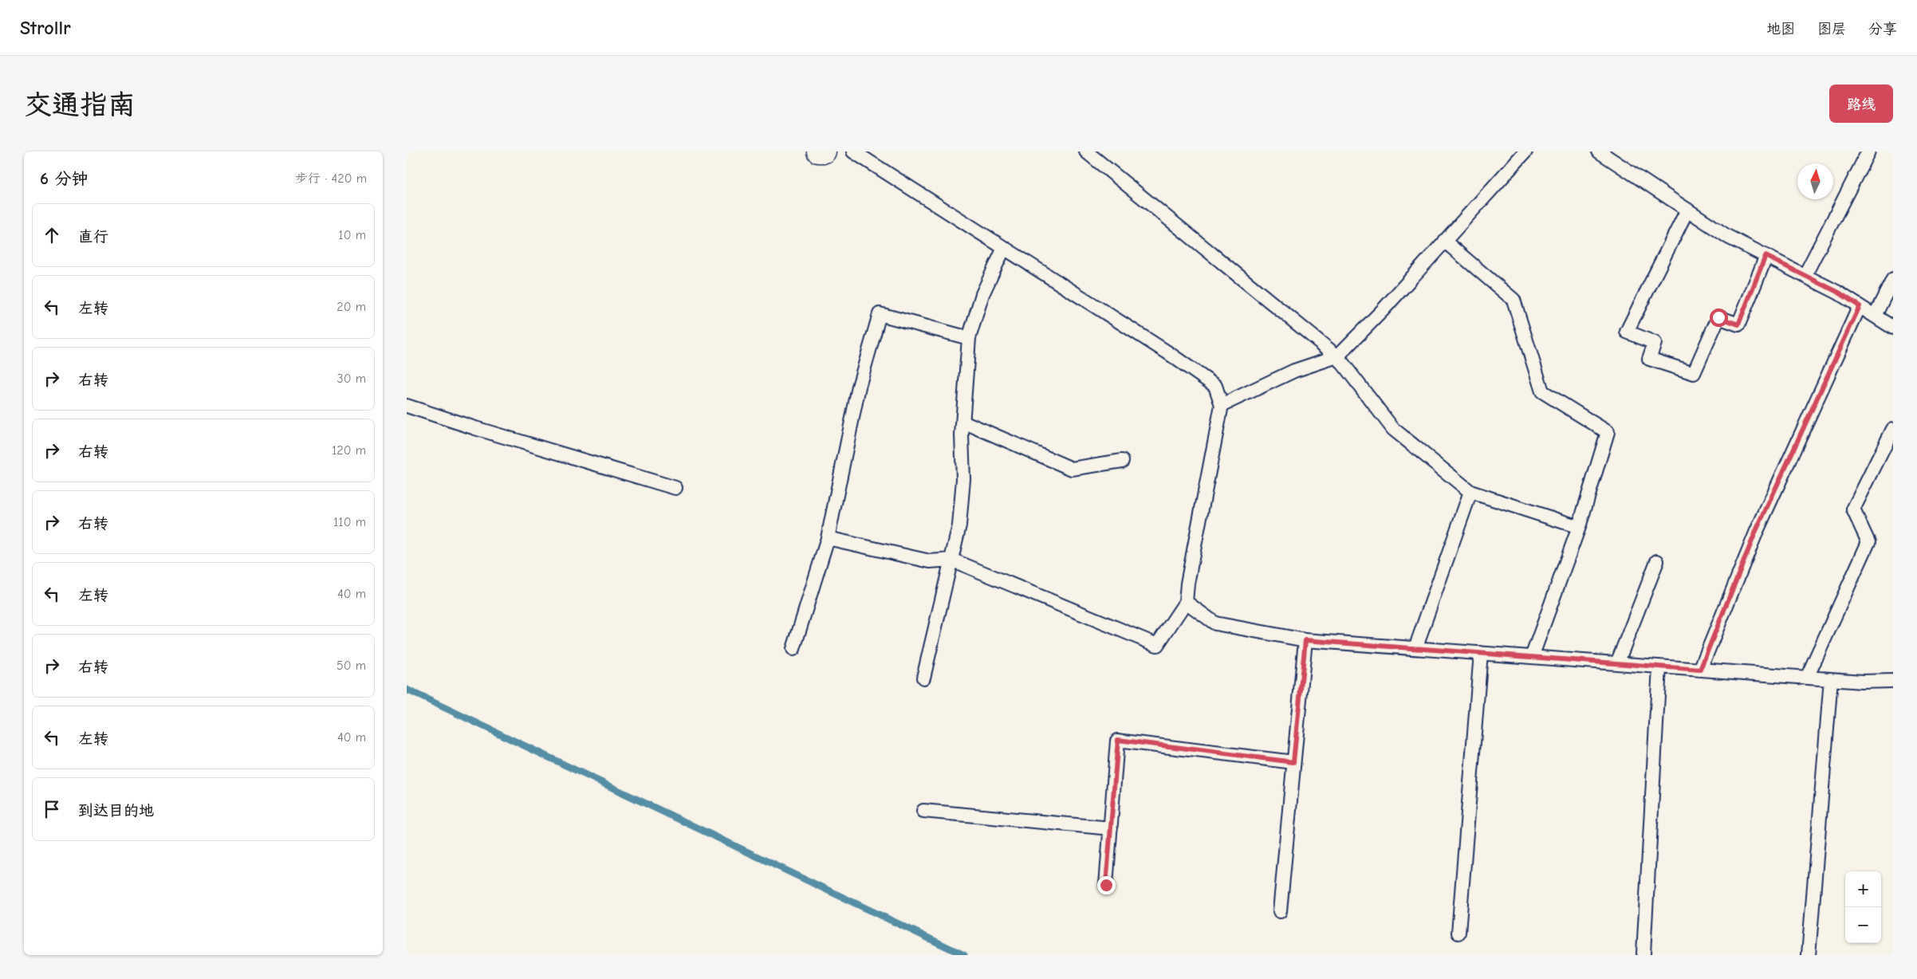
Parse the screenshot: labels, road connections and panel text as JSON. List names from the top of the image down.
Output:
{
  "north": "top",
  "page": {
    "header": "Strollr",
    "nav": ["地图", "图层", "分享"],
    "buttons": "路线",
    "title": "交通指南",
    "heading": ["6 分钟", "步行 · 420 m"],
    "list": [
      ["直行", "10 m"],
      ["左转", "20 m"],
      ["右转", "30 m"],
      ["右转", "120 m"],
      ["右转", "110 m"],
      ["左转", "40 m"],
      ["右转", "50 m"],
      ["左转", "40 m"],
      "到达目的地"
    ],
    "map_buttons": ["+", "−"]
  }
}
